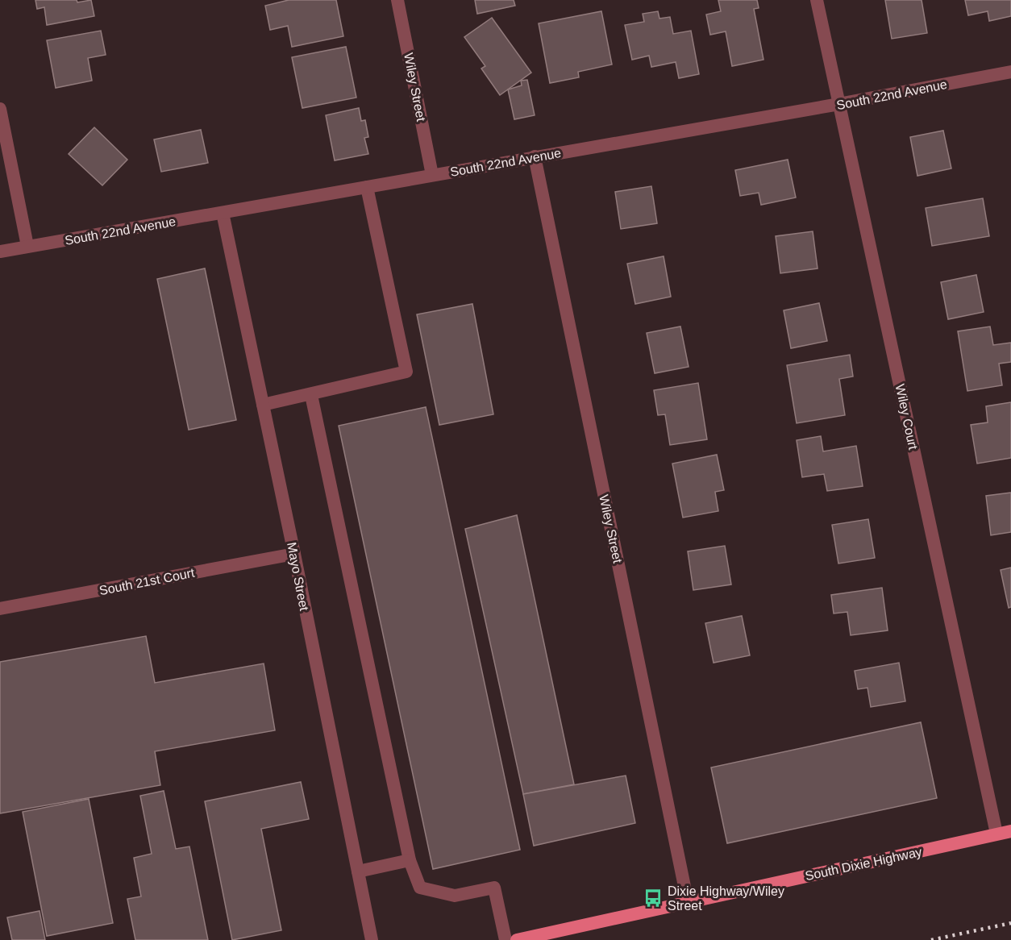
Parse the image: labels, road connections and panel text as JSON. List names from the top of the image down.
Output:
{
  "streets": {
    "main road": ["South Dixie Highway"],
    "street": [
      "Wiley Street",
      "South 22nd Avenue",
      "Wiley Court",
      "Mayo Street",
      "South 21st Court"
    ]
  },
  "crossings": [
    ["Wiley Street", "South 22nd Avenue"],
    ["Wiley Street", "South Dixie Highway"],
    ["South 22nd Avenue", "Wiley Court"],
    ["South 22nd Avenue", "Mayo Street"],
    ["Wiley Court", "South Dixie Highway"],
    ["Mayo Street", "South 21st Court"]
  ],
  "places": {
    "bus stop": ["Dixie Highway/Wiley Street"]
  }
}
